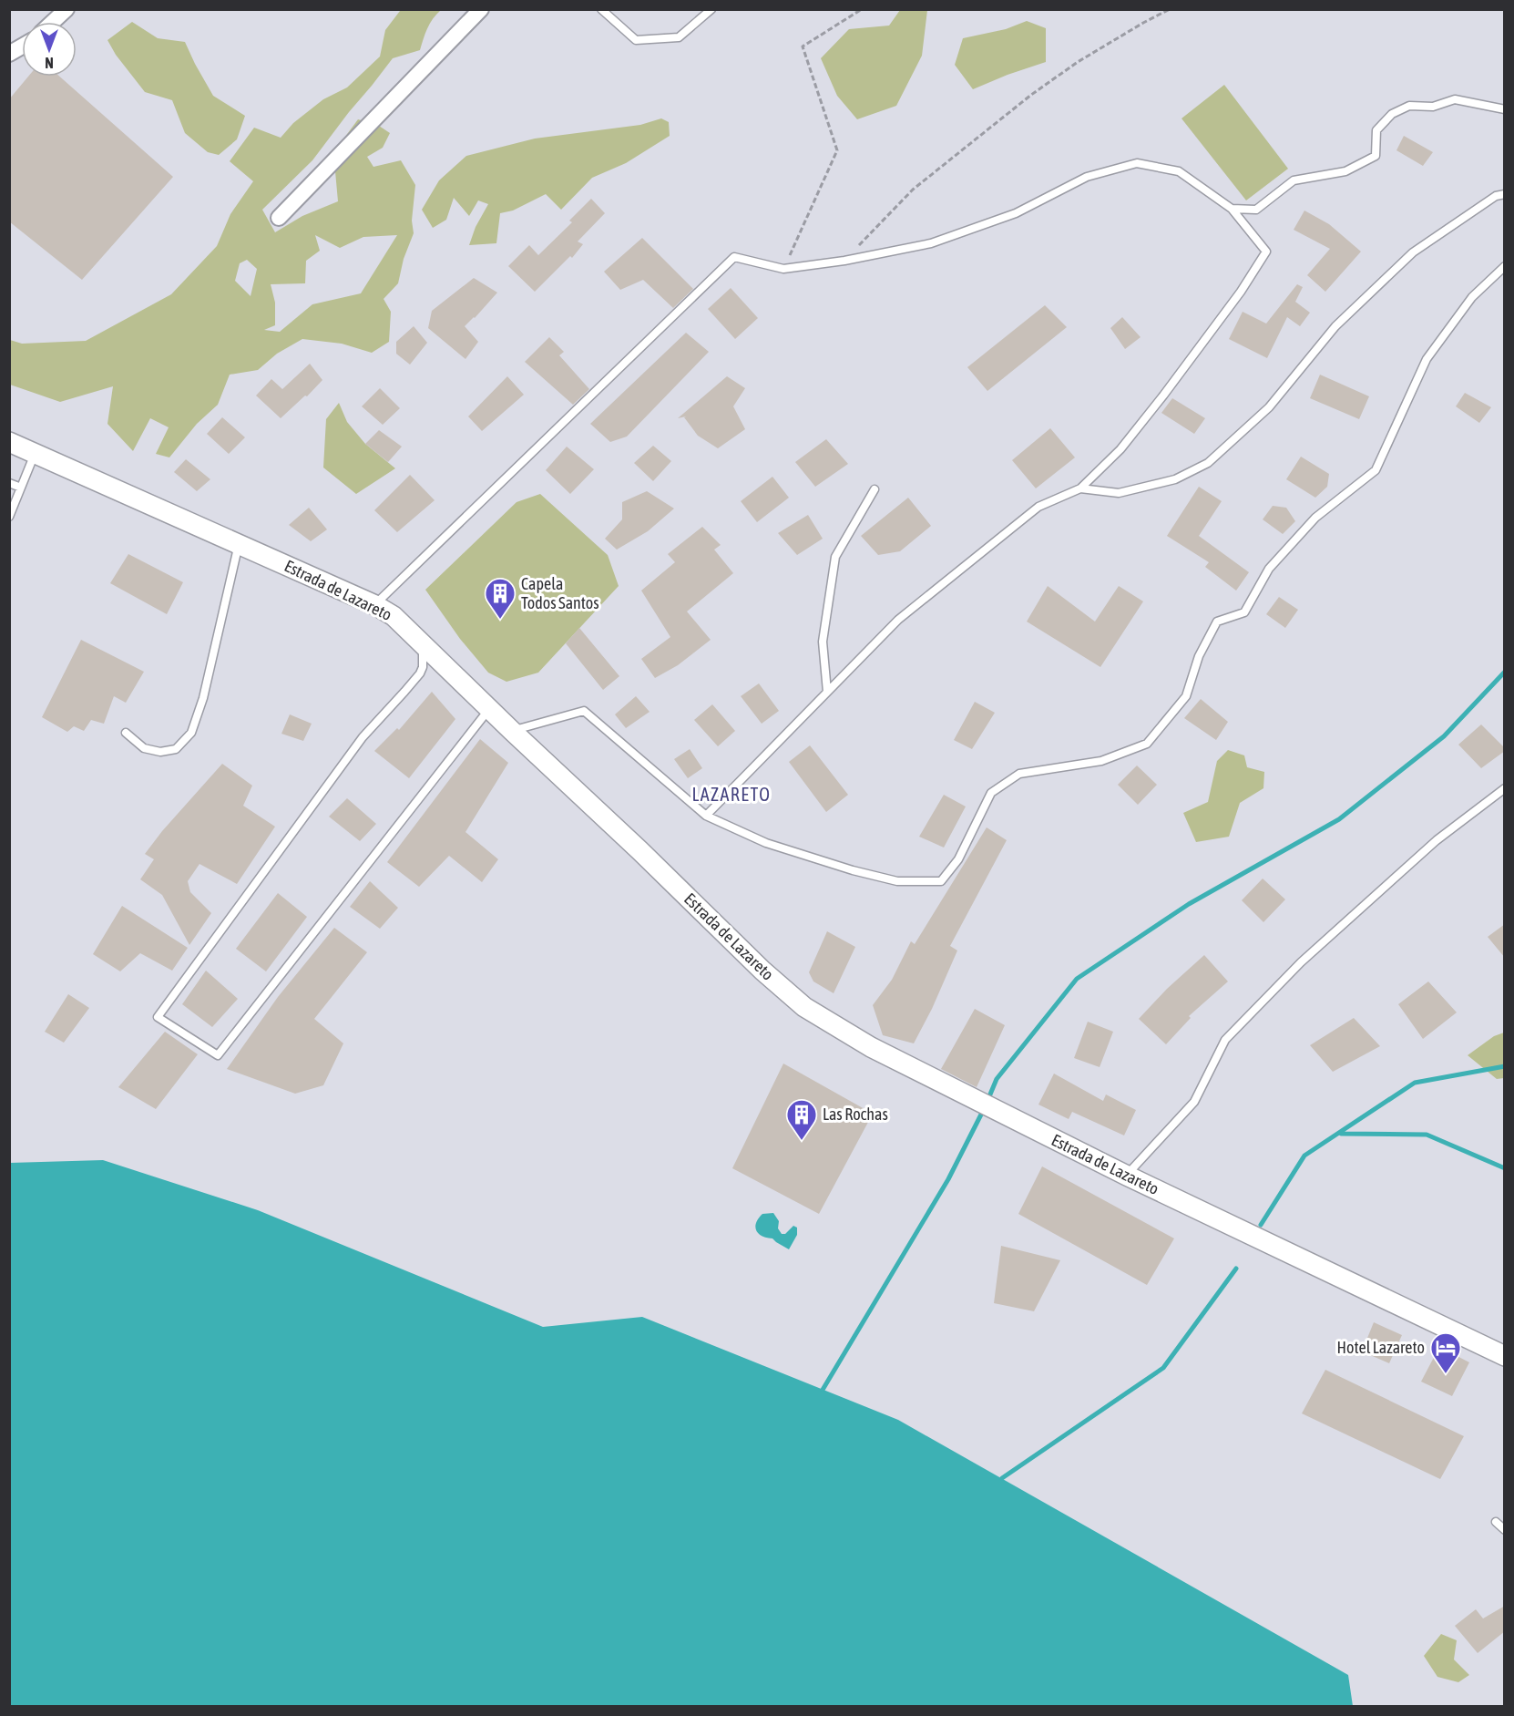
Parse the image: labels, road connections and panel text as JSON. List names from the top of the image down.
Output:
{
  "streets": {
    "street": ["Estrada de Lazareto"]
  },
  "districts": ["LAZARETO"],
  "places": {
    "building": ["Capela Todos Santos", "Las Rochas"],
    "hotel": ["Hotel Lazareto"]
  },
  "north": "bottom"
}
